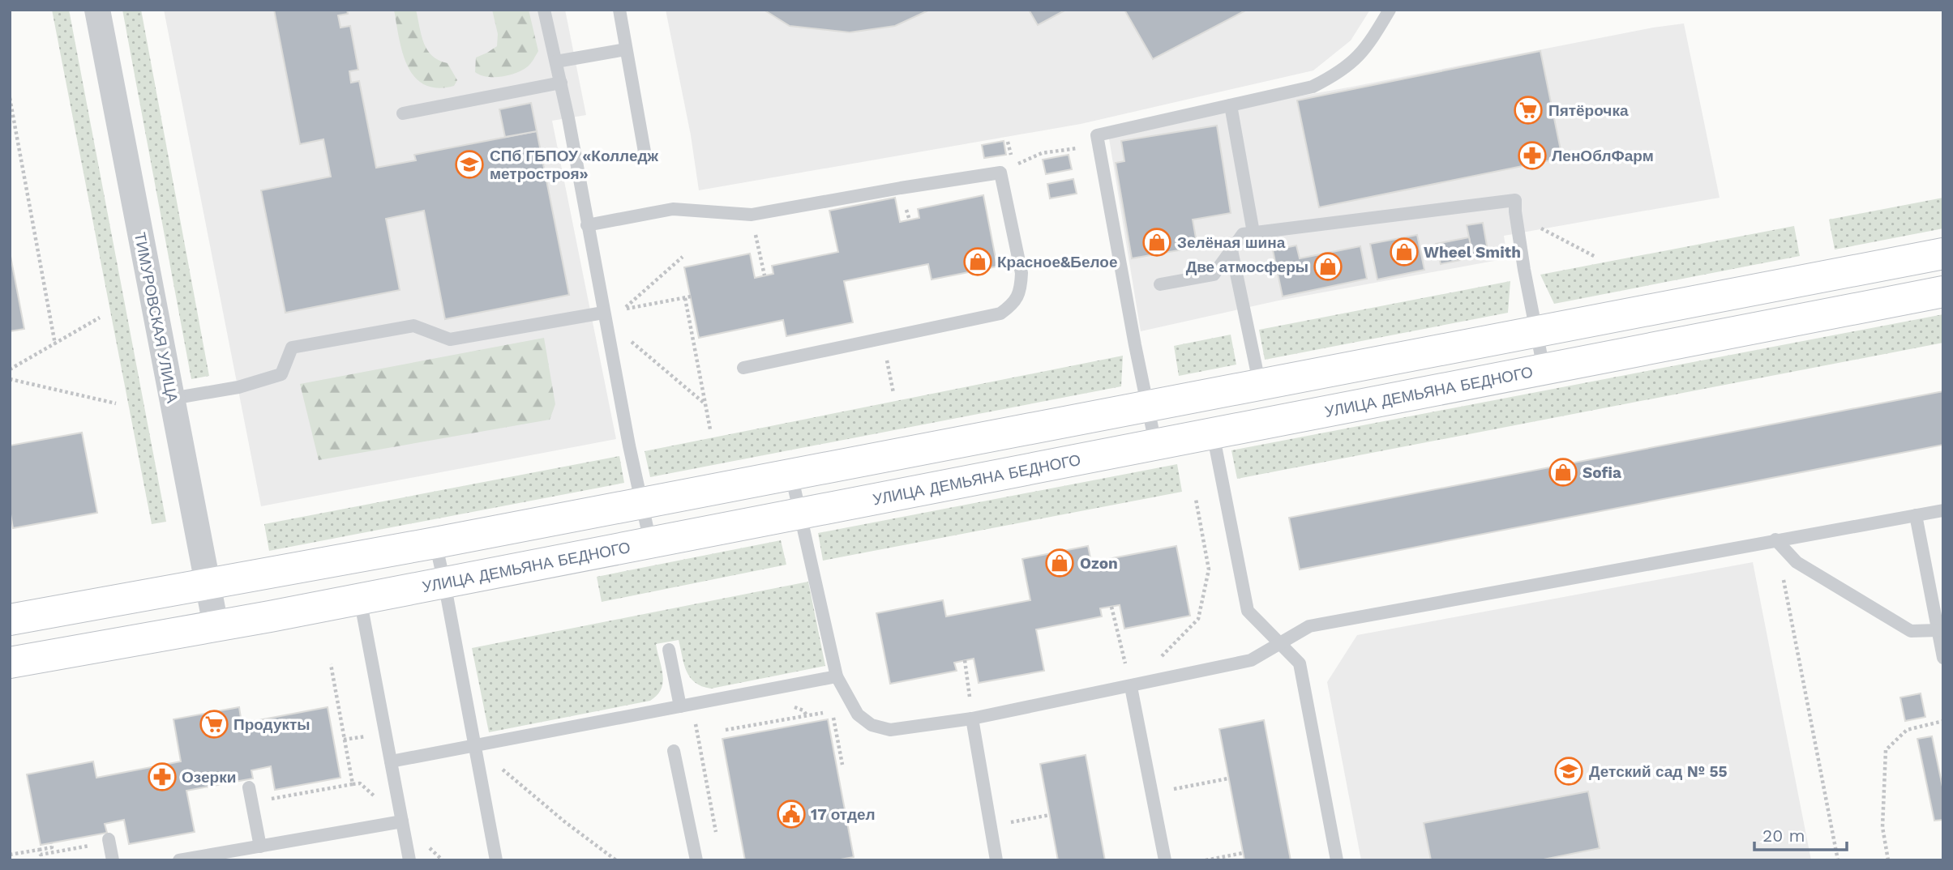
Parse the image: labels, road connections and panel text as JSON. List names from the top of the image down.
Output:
{
  "streets": {
    "street": ["ТИМУРОВСКАЯ УЛИЦА", "УЛИЦА ДЕМЬЯНА БЕДНОГО"]
  },
  "crossings": [
    ["ТИМУРОВСКАЯ УЛИЦА", "УЛИЦА ДЕМЬЯНА БЕДНОГО"]
  ],
  "places": {
    "supermarket": ["Пятёрочка", "Продукты"],
    "pharmacy": ["ЛенОблФарм", "Озерки"],
    "school or university": ["СПб ГБПОУ «Колледж метростроя»", "Детский сад № 55"],
    "shop": [
      "Зелёная шина",
      "Wheel Smith",
      "Красное&Белое",
      "Две атмосферы",
      "Sofia",
      "Ozon"
    ],
    "public building": ["17 отдел"]
  },
  "scale_bar": "20 m"
}
